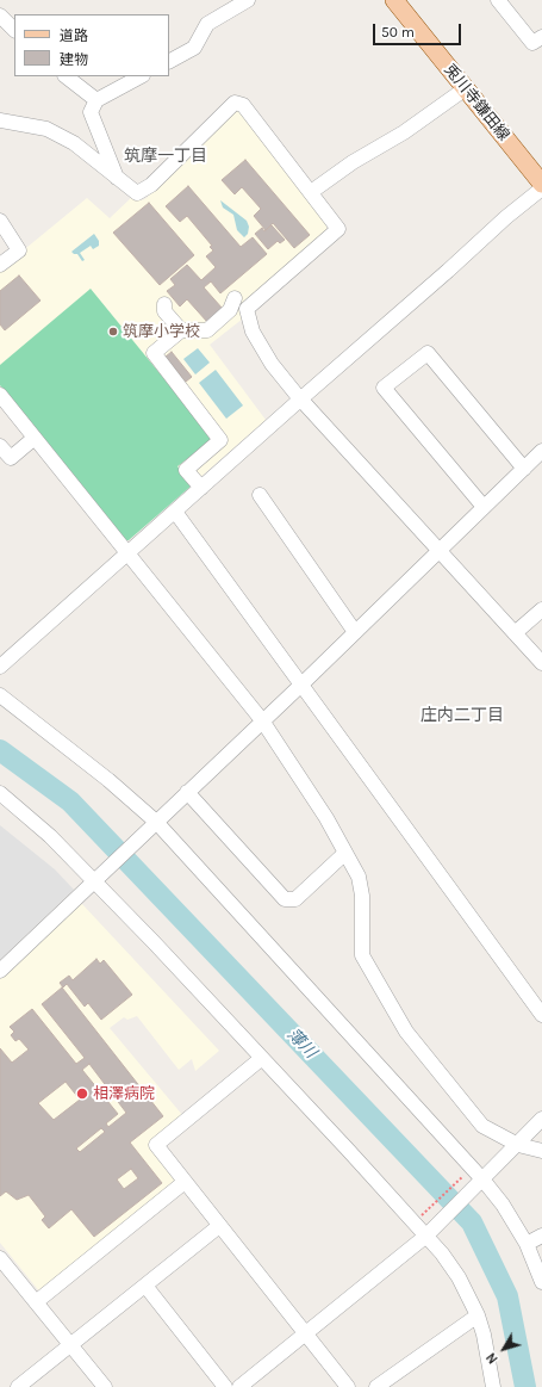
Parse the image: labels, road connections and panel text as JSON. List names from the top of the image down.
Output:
{
  "streets": {
    "main road": ["兎川寺鎌田線"]
  },
  "districts": ["筑摩一丁目", "庄内二丁目"],
  "water": ["薄川"],
  "places": ["筑摩小学校", "相澤病院"],
  "legend": ["道路", "建物"],
  "scale_bar": "50 m",
  "north": "bottom left"
}
